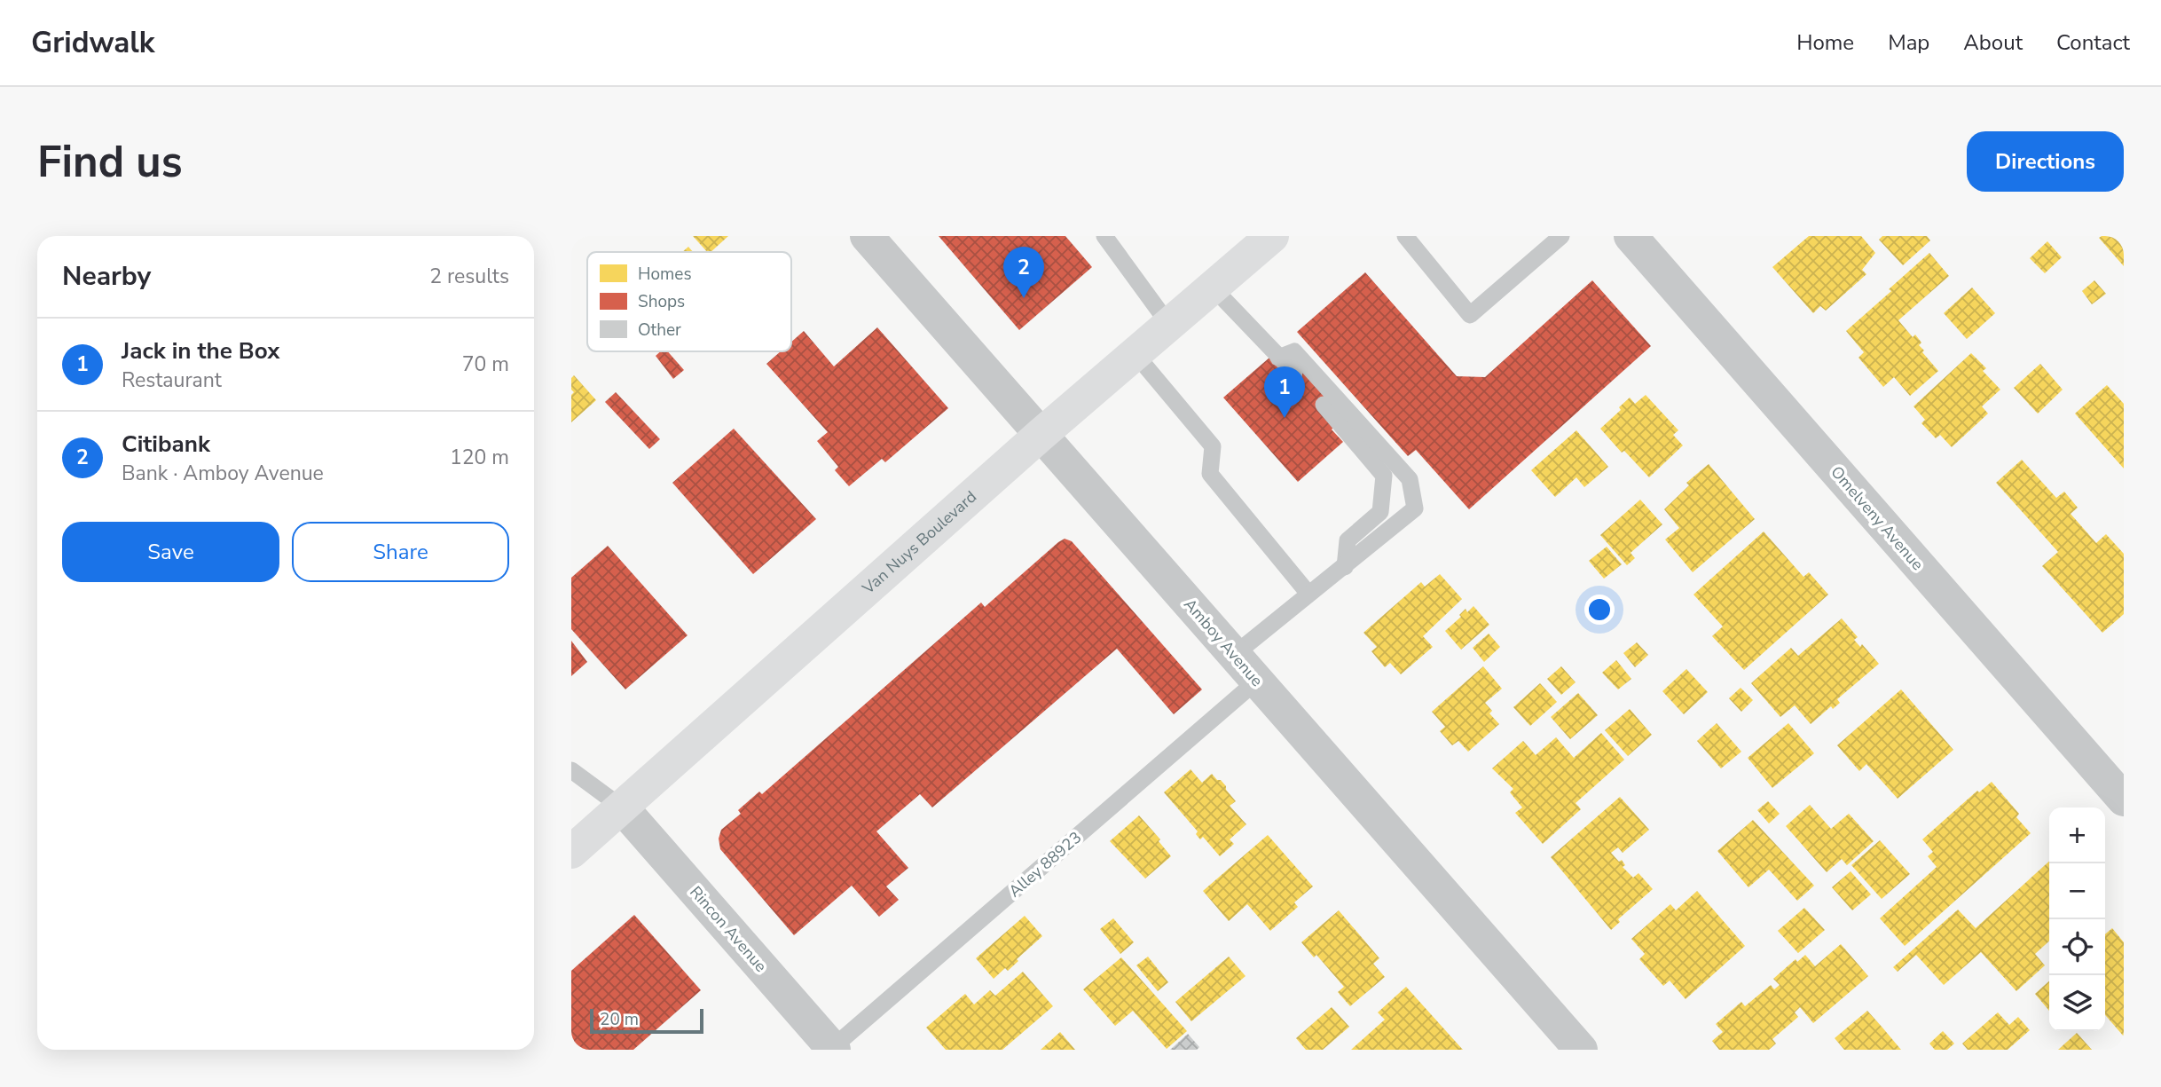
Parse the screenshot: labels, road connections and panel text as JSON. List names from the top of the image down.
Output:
{
  "streets": {
    "main road": ["Van Nuys Boulevard"],
    "street": ["Omelveny Avenue", "Amboy Avenue", "Rincon Avenue"],
    "lane": ["Alley 88923"]
  },
  "crossings": [
    ["Van Nuys Boulevard", "Amboy Avenue"],
    ["Van Nuys Boulevard", "Rincon Avenue"],
    ["Amboy Avenue", "Alley 88923"],
    ["Alley 88923", "Rincon Avenue"]
  ],
  "legend": ["Homes", "Shops", "Other"],
  "scale_bar": "20 m",
  "page": {
    "header": "Gridwalk",
    "nav": [
      "Home",
      "Map",
      "About",
      "Contact"
    ],
    "buttons": [
      "Directions",
      ["Save", "Share"]
    ],
    "title": "Find us",
    "heading": ["Nearby", "2 results"],
    "pins": ["2", "1"],
    "list": [
      {
        "mark": "1",
        "name": "Jack in the Box",
        "note": "Restaurant",
        "value": "70 m"
      },
      {
        "mark": "2",
        "name": "Citibank",
        "note": "Bank · Amboy Avenue",
        "value": "120 m"
      }
    ],
    "map_buttons": ["+", "−"],
    "scale": "20 m"
  }
}
